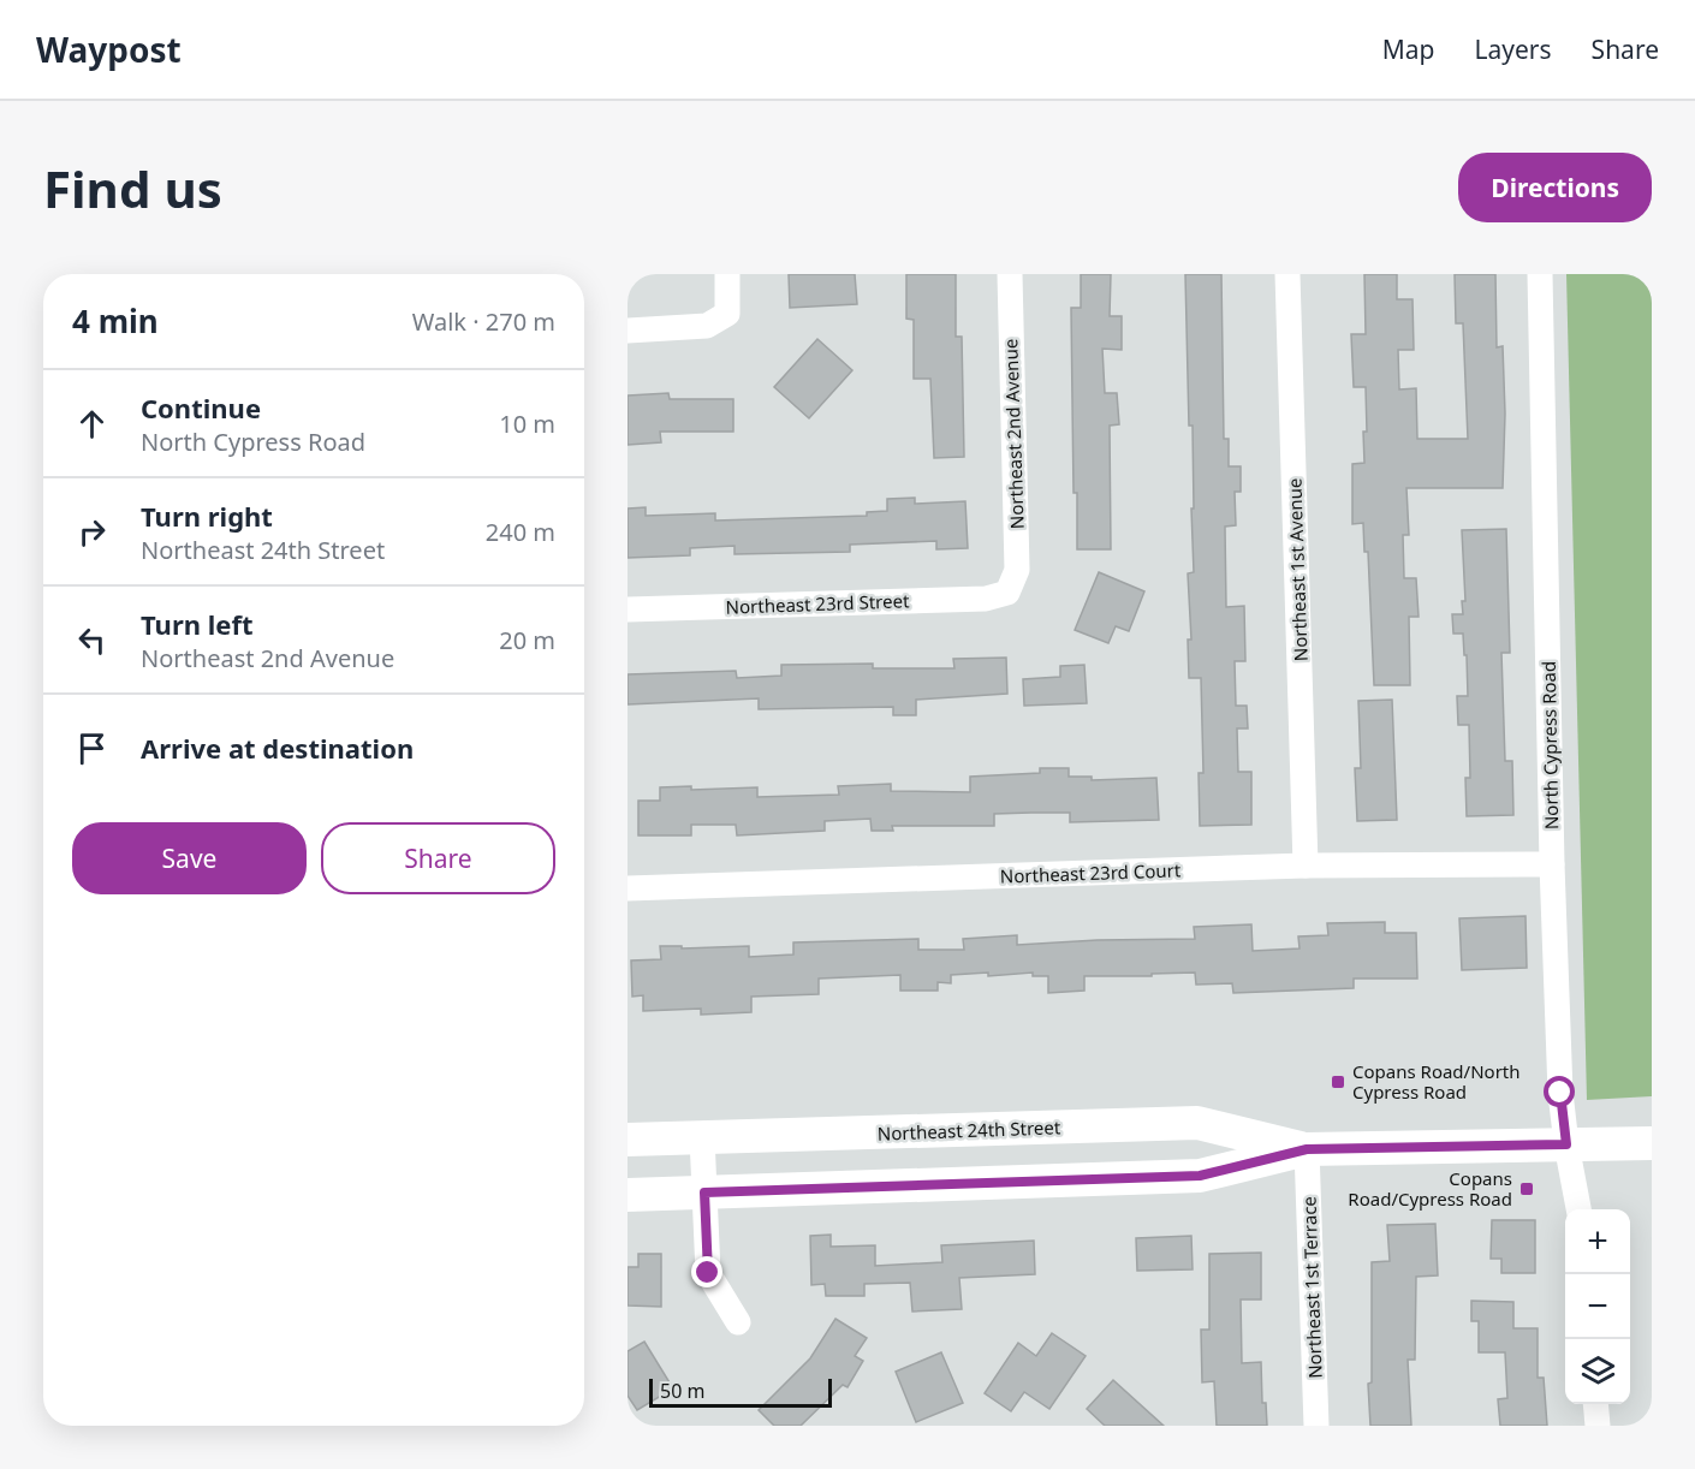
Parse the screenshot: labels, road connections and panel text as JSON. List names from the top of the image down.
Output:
{
  "streets": {
    "main road": ["Northeast 24th Street"],
    "street": [
      "Northeast 2nd Avenue",
      "Northeast 1st Avenue",
      "Northeast 23rd Street",
      "North Cypress Road",
      "Northeast 23rd Court",
      "Northeast 1st Terrace"
    ]
  },
  "crossings": [
    ["Northeast 2nd Avenue", "Northeast 23rd Street"],
    ["Northeast 1st Avenue", "Northeast 23rd Court"],
    ["North Cypress Road", "Northeast 23rd Court"],
    ["North Cypress Road", "Northeast 24th Street"],
    ["Northeast 24th Street", "Northeast 1st Terrace"]
  ],
  "places": {
    "transit": ["Copans Road/North Cypress Road", "Copans Road/Cypress Road"]
  },
  "scale_bar": "50 m",
  "page": {
    "header": "Waypost",
    "nav": ["Map", "Layers", "Share"],
    "buttons": [
      "Directions",
      ["Save", "Share"]
    ],
    "title": "Find us",
    "heading": ["4 min", "Walk · 270 m"],
    "list": [
      ["Continue", "North Cypress Road", "10 m"],
      ["Turn right", "Northeast 24th Street", "240 m"],
      ["Turn left", "Northeast 2nd Avenue", "20 m"],
      "Arrive at destination"
    ],
    "map_buttons": ["+", "−"],
    "scale": "50 m"
  }
}
